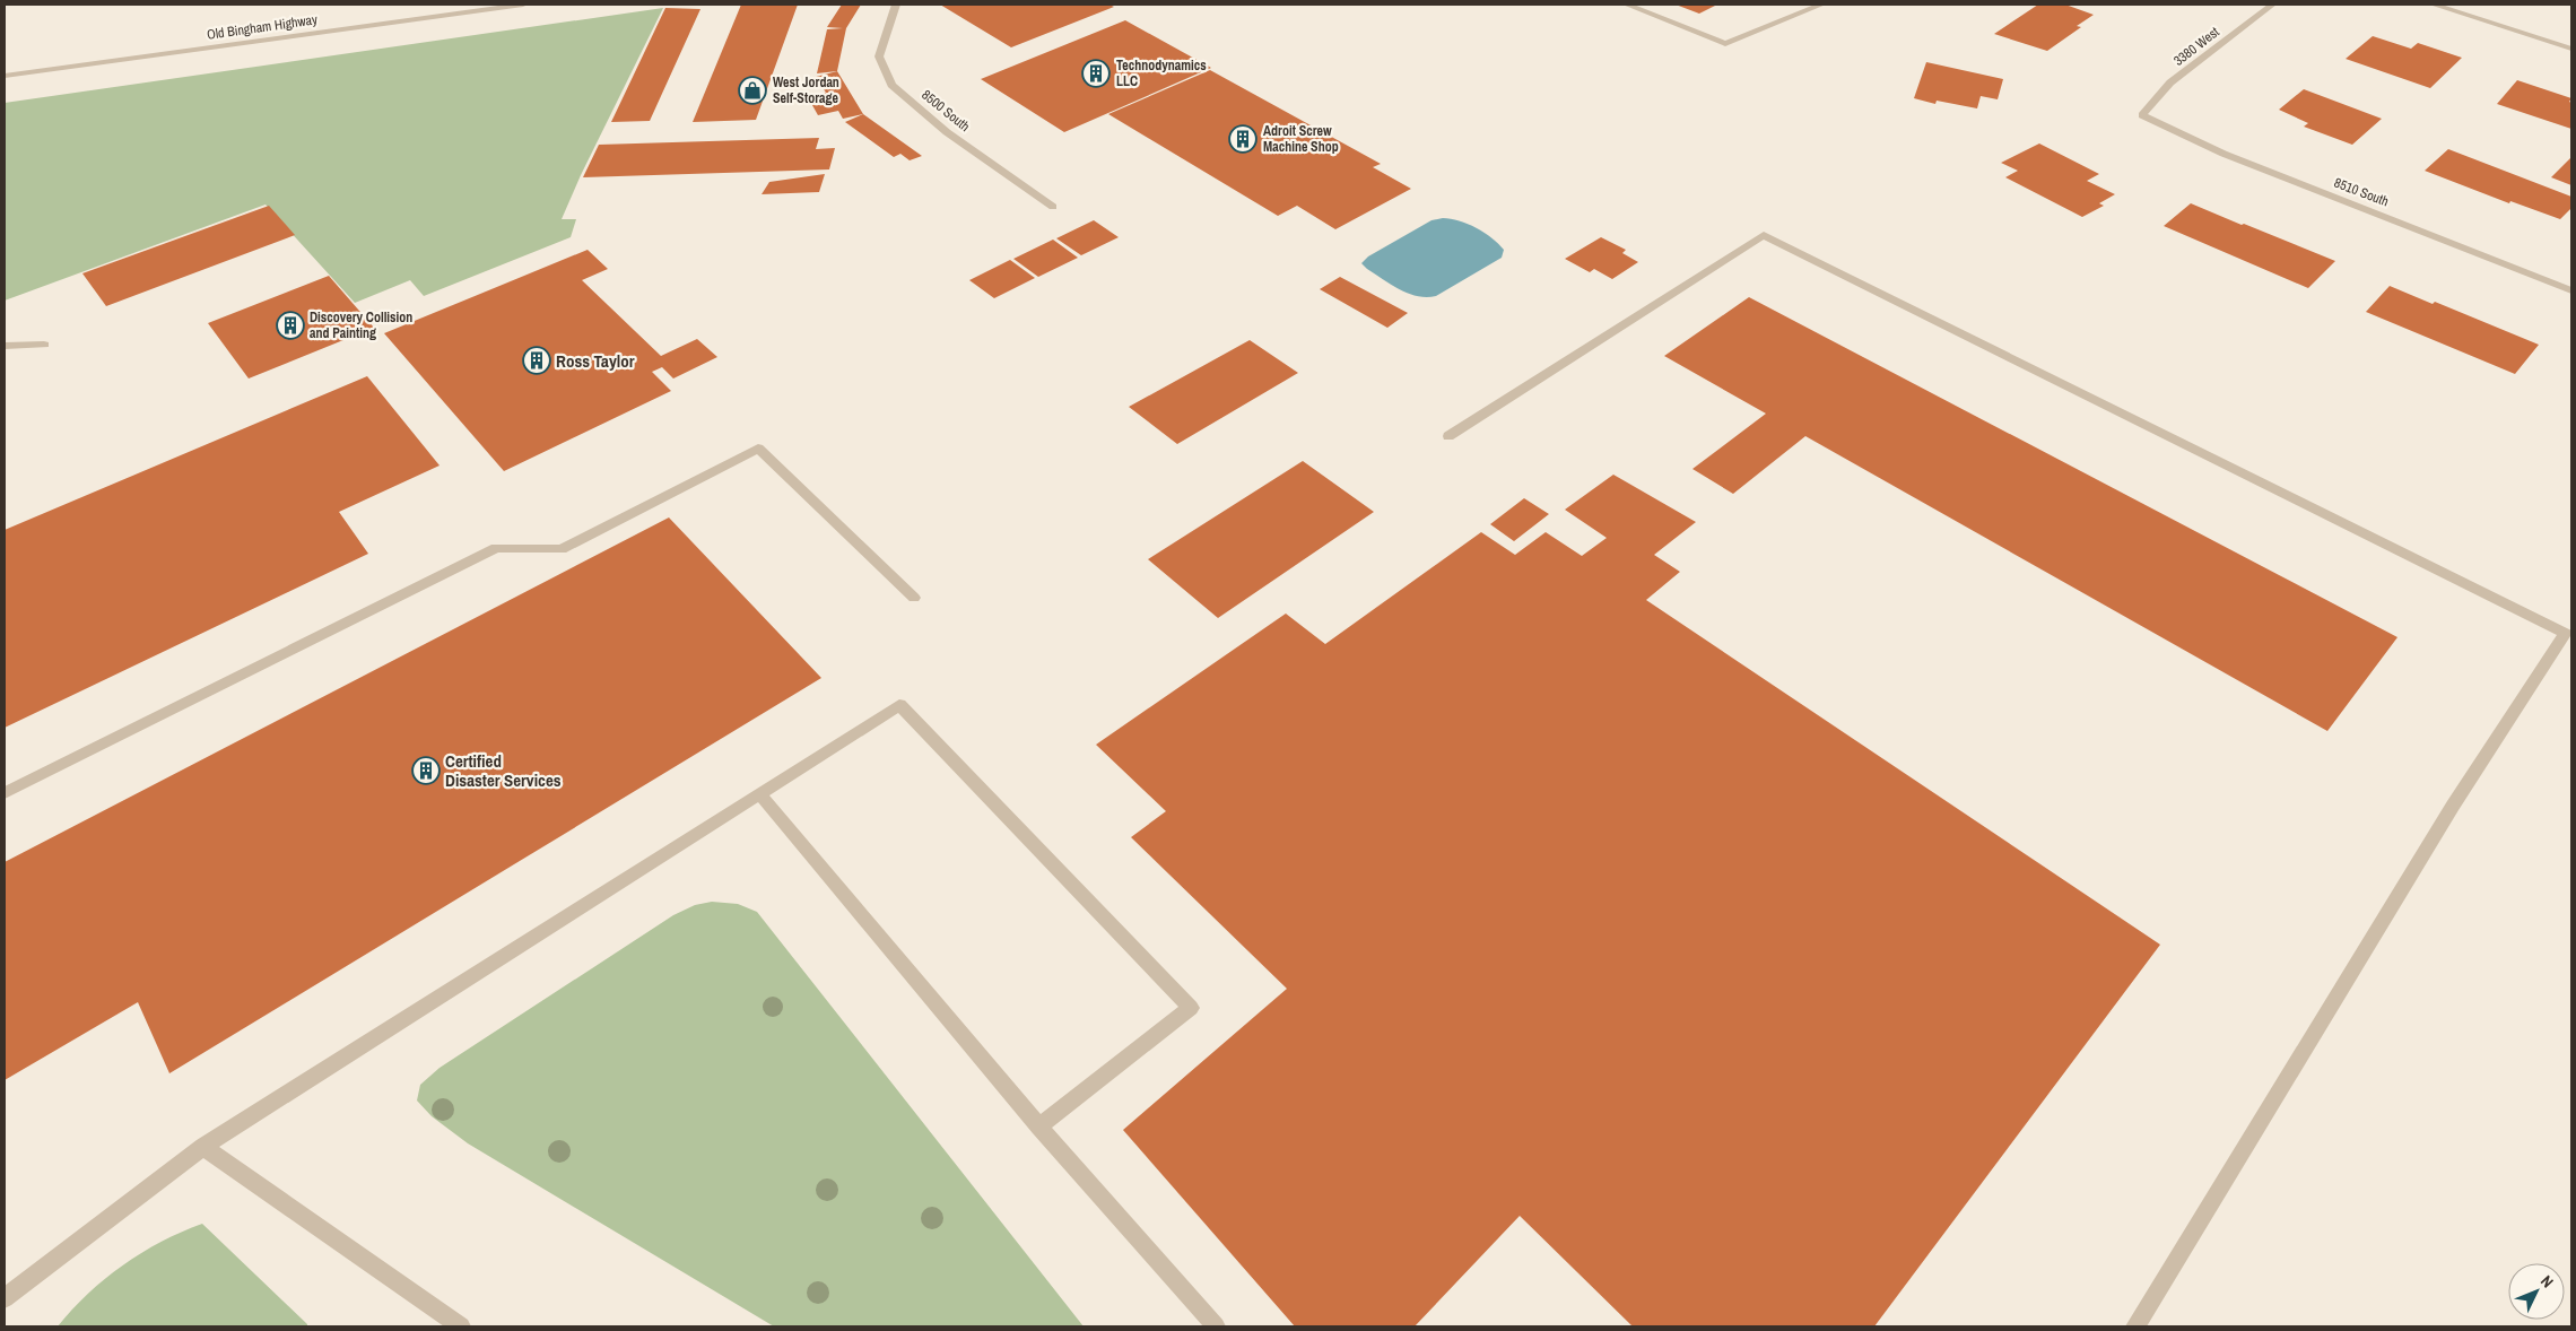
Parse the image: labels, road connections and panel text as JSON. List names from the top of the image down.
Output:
{
  "streets": {
    "street": [
      "Old Bingham Highway",
      "3380 West",
      "8500 South",
      "8510 South"
    ]
  },
  "crossings": [
    ["3380 West", "8510 South"]
  ],
  "places": {
    "building": [
      "Technodynamics LLC",
      "Adroit Screw Machine Shop",
      "Discovery Collision and Painting",
      "Ross Taylor",
      "Certified Disaster Services"
    ],
    "shop": ["West Jordan Self-Storage"]
  },
  "north": "top right"
}
